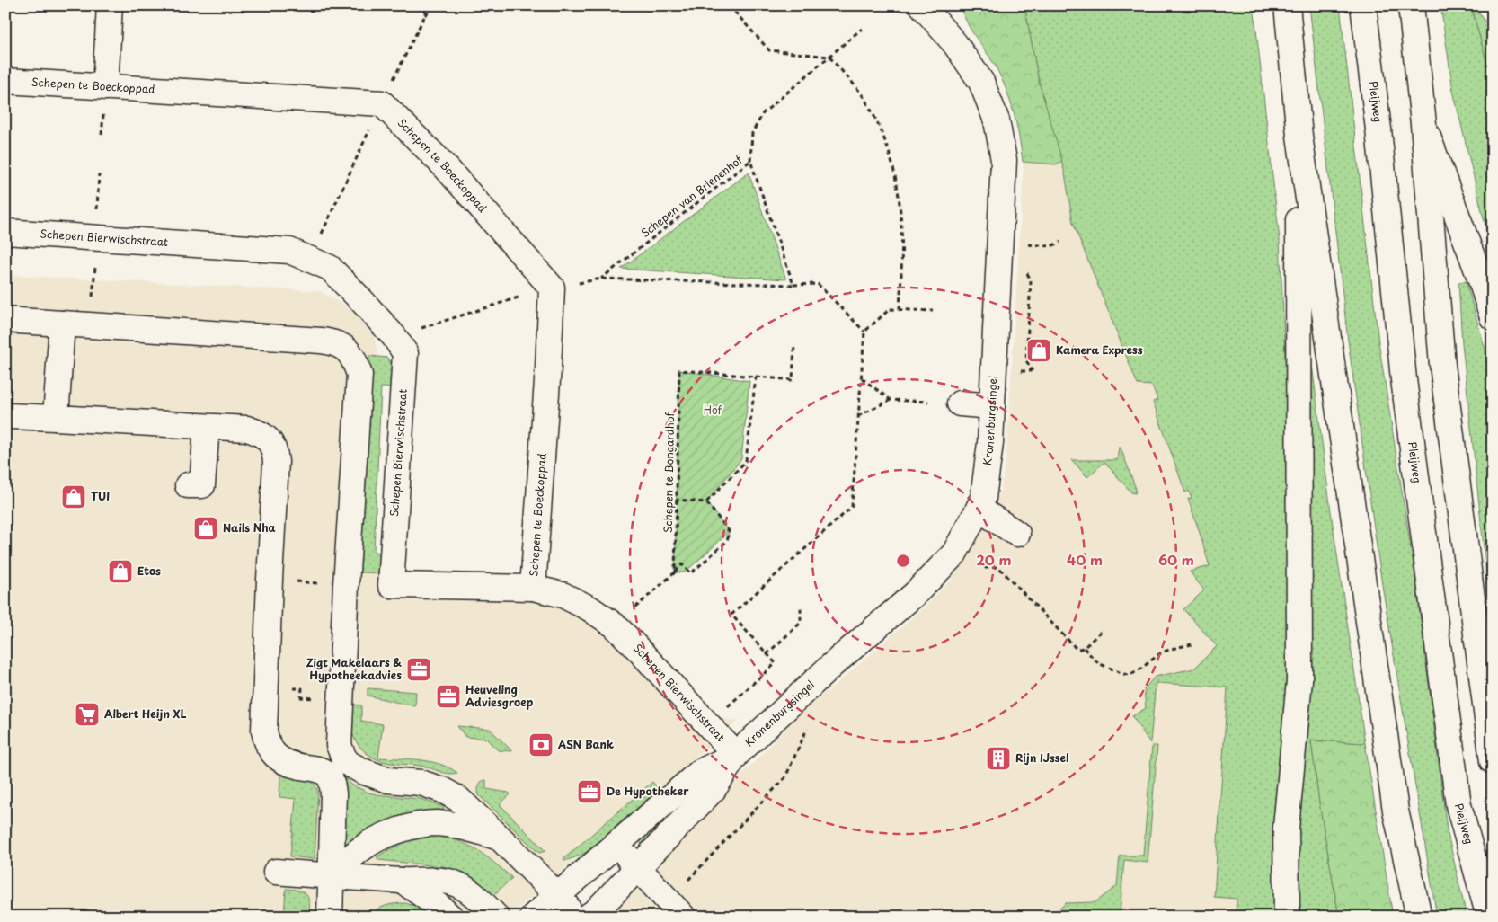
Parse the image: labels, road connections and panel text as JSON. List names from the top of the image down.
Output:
{
  "streets": {
    "main road": [
      "Schepen te Boeckoppad",
      "Pleijweg",
      "Schepen Bierwischstraat",
      "Kronenburgsingel"
    ],
    "path": ["Schepen van Brienenhof", "Schepen te Bongardhof"]
  },
  "crossings": [
    ["Schepen te Boeckoppad", "Schepen Bierwischstraat"],
    ["Schepen Bierwischstraat", "Kronenburgsingel"]
  ],
  "parks": ["Hof"],
  "places": {
    "shop": [
      "Kamera Express",
      "TUI",
      "Nails Nha",
      "Etos"
    ],
    "office": ["Zigt Makelaars & Hypotheekadvies", "Heuveling Adviesgroep", "De Hypotheker"],
    "supermarket": ["Albert Heijn XL"],
    "bank": ["ASN Bank"],
    "building": ["Rijn IJssel"]
  },
  "rings": ["20 m", "40 m", "60 m"]
}
